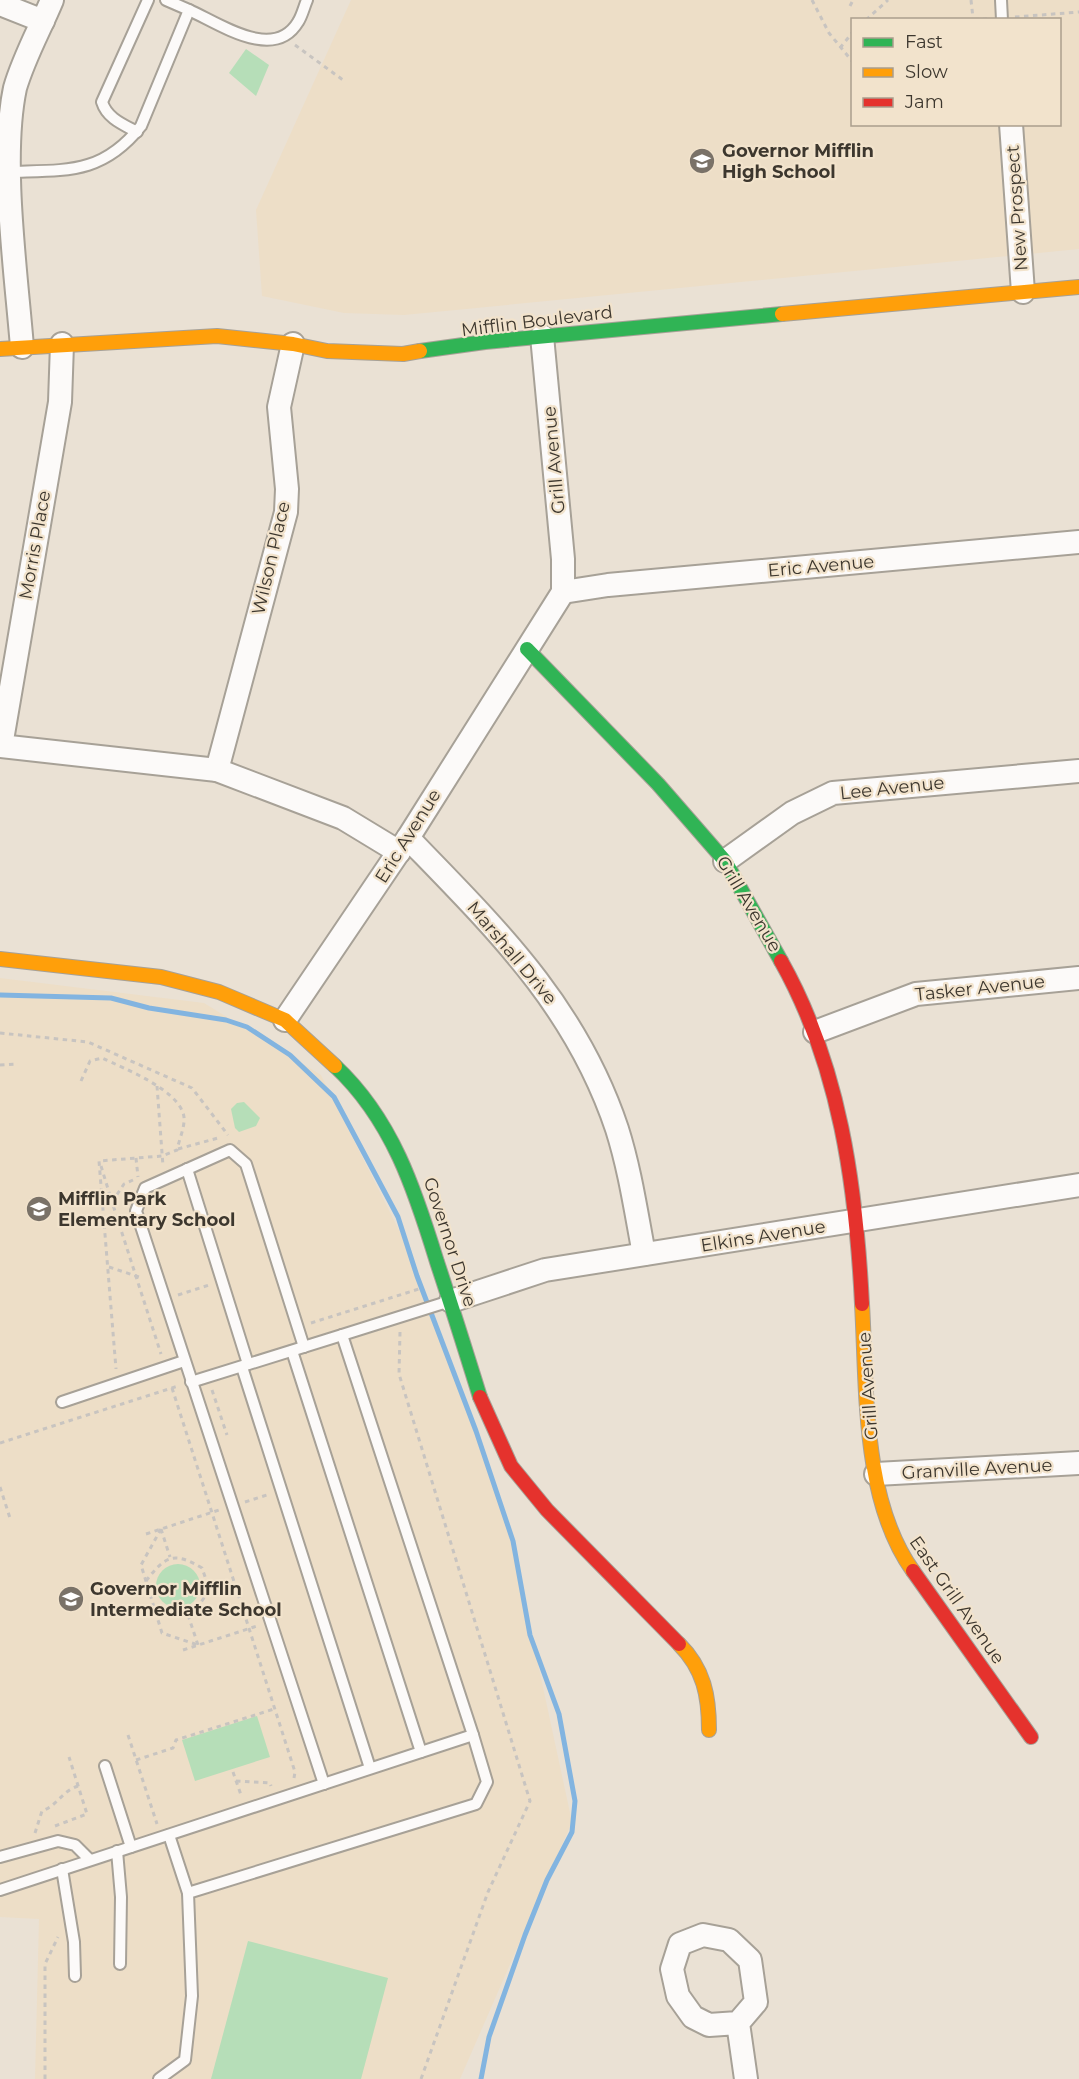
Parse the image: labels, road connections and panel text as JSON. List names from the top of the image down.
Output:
{
  "streets": {
    "street": [
      "New Prospect",
      "Mifflin Boulevard",
      "Grill Avenue",
      "Morris Place",
      "Wilson Place",
      "Eric Avenue",
      "Lee Avenue",
      "Marshall Drive",
      "Tasker Avenue",
      "Elkins Avenue",
      "Governor Drive",
      "Granville Avenue",
      "East Grill Avenue"
    ]
  },
  "crossings": [
    ["New Prospect", "Mifflin Boulevard"],
    ["Mifflin Boulevard", "Grill Avenue"],
    ["Mifflin Boulevard", "Morris Place"],
    ["Mifflin Boulevard", "Wilson Place"],
    ["Grill Avenue", "Eric Avenue"],
    ["Grill Avenue", "Lee Avenue"],
    ["Grill Avenue", "Tasker Avenue"],
    ["Grill Avenue", "Elkins Avenue"],
    ["Grill Avenue", "Granville Avenue"],
    ["Grill Avenue", "East Grill Avenue"],
    ["Morris Place", "Marshall Drive"],
    ["Wilson Place", "Marshall Drive"],
    ["Eric Avenue", "Marshall Drive"],
    ["Eric Avenue", "Governor Drive"],
    ["Marshall Drive", "Elkins Avenue"],
    ["Elkins Avenue", "Governor Drive"],
    ["Granville Avenue", "East Grill Avenue"]
  ],
  "places": {
    "school or university": ["Governor Mifflin High School", "Mifflin Park Elementary School", "Governor Mifflin Intermediate School"]
  },
  "legend": ["Fast", "Slow", "Jam"]
}
